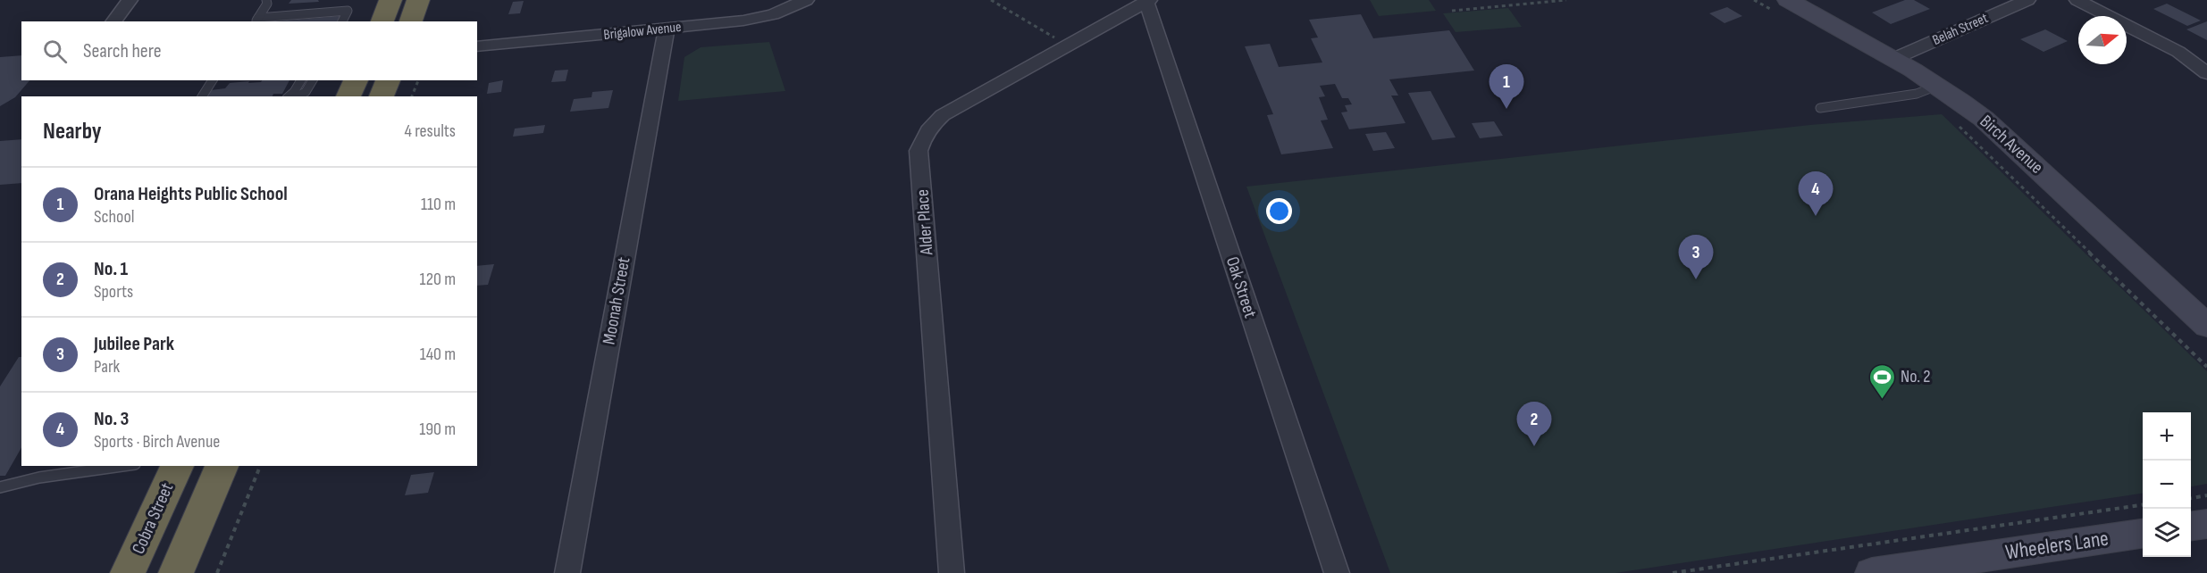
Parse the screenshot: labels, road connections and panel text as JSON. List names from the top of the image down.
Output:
{
  "streets": {
    "highway": ["Cobra Street"],
    "street": [
      "Belah Street",
      "Brigalow Avenue",
      "Birch Avenue",
      "Alder Place",
      "Oak Street",
      "Moonah Street",
      "Wheelers Lane"
    ]
  },
  "crossings": [
    ["Belah Street", "Birch Avenue"],
    ["Brigalow Avenue", "Moonah Street"],
    ["Alder Place", "Oak Street"]
  ],
  "places": {
    "sports": ["No. 2"]
  },
  "north": "right",
  "page": {
    "search": "Search here",
    "pins": [
      "1",
      "4",
      "3",
      "2"
    ],
    "heading": ["Nearby", "4 results"],
    "list": [
      {
        "mark": "1",
        "name": "Orana Heights Public School",
        "note": "School",
        "value": "110 m"
      },
      {
        "mark": "2",
        "name": "No. 1",
        "note": "Sports",
        "value": "120 m"
      },
      {
        "mark": "3",
        "name": "Jubilee Park",
        "note": "Park",
        "value": "140 m"
      },
      {
        "mark": "4",
        "name": "No. 3",
        "note": "Sports · Birch Avenue",
        "value": "190 m"
      }
    ],
    "map_buttons": ["+", "−"]
  }
}
